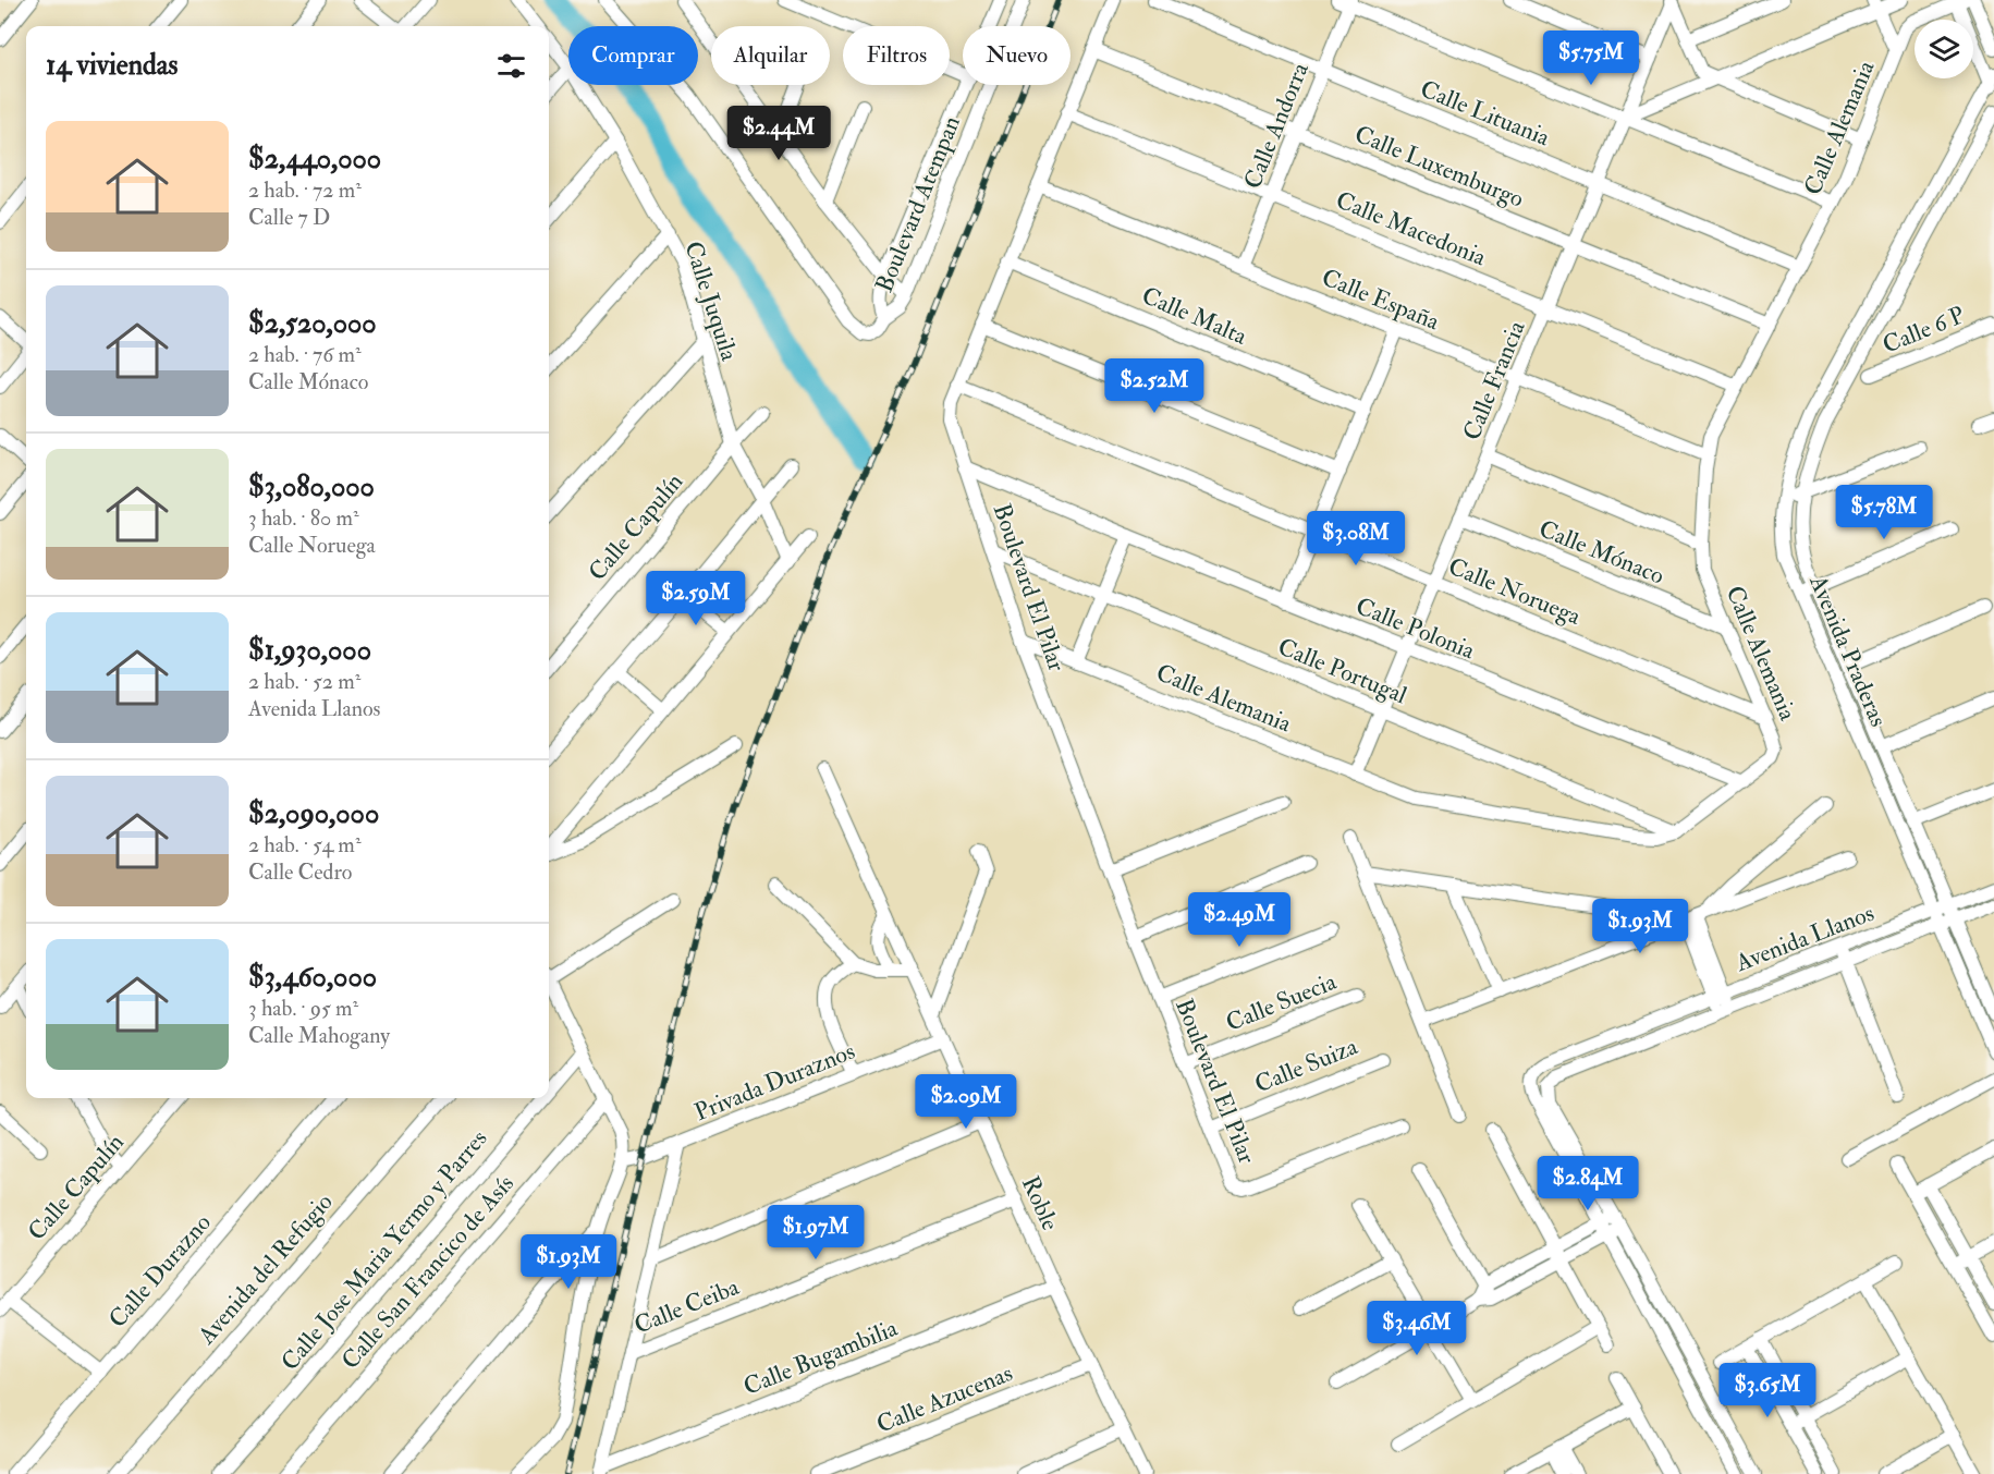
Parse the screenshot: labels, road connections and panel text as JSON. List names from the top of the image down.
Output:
{
  "streets": {
    "street": [
      "Calle Lituania",
      "Calle Andorra",
      "Calle Alemania",
      "Calle Luxemburgo",
      "Boulevard Atempan",
      "Calle Macedonia",
      "Calle España",
      "Calle Juquila",
      "Calle Malta",
      "Calle 6 P",
      "Calle Francia",
      "Calle Capulín",
      "Calle Mónaco",
      "Boulevard El Pilar",
      "Calle Noruega",
      "Calle Polonia",
      "Avenida Praderas",
      "Calle Portugal",
      "Avenida Llanos",
      "Calle Suecia",
      "Calle Suiza",
      "Privada Duraznos",
      "Roble",
      "Calle Jose Maria Yermo y Parres",
      "Avenida del Refugio",
      "Calle Durazno",
      "Calle San Francico de Asís",
      "Calle Ceiba",
      "Calle Bugambilia",
      "Calle Azucenas"
    ]
  },
  "crossings": [
    ["Calle Lituania", "Calle Andorra"],
    ["Calle Lituania", "Calle Alemania"],
    ["Calle Lituania", "Calle Francia"],
    ["Calle Andorra", "Calle Luxemburgo"],
    ["Calle Andorra", "Calle Macedonia"],
    ["Calle Andorra", "Calle España"],
    ["Calle Alemania", "Calle Luxemburgo"],
    ["Calle Alemania", "Calle Macedonia"],
    ["Calle Alemania", "Calle España"],
    ["Calle Alemania", "Calle Francia"],
    ["Calle Alemania", "Calle Mónaco"],
    ["Calle Alemania", "Boulevard El Pilar"],
    ["Calle Alemania", "Calle Noruega"],
    ["Calle Alemania", "Calle Polonia"],
    ["Calle Alemania", "Calle Portugal"],
    ["Calle Luxemburgo", "Calle Francia"],
    ["Calle Luxemburgo", "Boulevard El Pilar"],
    ["Calle Macedonia", "Calle Francia"],
    ["Calle Macedonia", "Boulevard El Pilar"],
    ["Calle España", "Calle Francia"],
    ["Calle España", "Boulevard El Pilar"],
    ["Calle Juquila", "Calle Capulín"],
    ["Calle Malta", "Boulevard El Pilar"],
    ["Calle Francia", "Calle Mónaco"],
    ["Calle Francia", "Calle Noruega"],
    ["Calle Francia", "Calle Polonia"],
    ["Calle Francia", "Calle Portugal"],
    ["Boulevard El Pilar", "Calle Noruega"],
    ["Boulevard El Pilar", "Calle Polonia"],
    ["Boulevard El Pilar", "Calle Portugal"],
    ["Boulevard El Pilar", "Calle Suecia"],
    ["Boulevard El Pilar", "Calle Suiza"],
    ["Avenida Praderas", "Avenida Llanos"],
    ["Privada Duraznos", "Roble"],
    ["Roble", "Calle Ceiba"],
    ["Roble", "Calle Bugambilia"],
    ["Roble", "Calle Azucenas"]
  ],
  "page": {
    "chip": [
      "Comprar",
      "Alquilar",
      "Filtros",
      "Nuevo"
    ],
    "heading": "14 viviendas",
    "price": [
      "$5.75M",
      "$2.44M",
      "$2.52M",
      "$5.78M",
      "$3.08M",
      "$2.59M",
      "$2.49M",
      "$1.93M",
      "$2.09M",
      "$2.84M",
      "$1.97M",
      "$1.93M",
      "$3.46M",
      "$3.65M"
    ],
    "list": [
      {
        "name": "$2,440,000",
        "note": "2 hab. · 72 m² · Calle 7 D"
      },
      {
        "name": "$2,520,000",
        "note": "2 hab. · 76 m² · Calle Mónaco"
      },
      {
        "name": "$3,080,000",
        "note": "3 hab. · 80 m² · Calle Noruega"
      },
      {
        "name": "$1,930,000",
        "note": "2 hab. · 52 m² · Avenida Llanos"
      },
      {
        "name": "$2,090,000",
        "note": "2 hab. · 54 m² · Calle Cedro"
      },
      {
        "name": "$3,460,000",
        "note": "3 hab. · 95 m² · Calle Mahogany"
      }
    ]
  }
}
